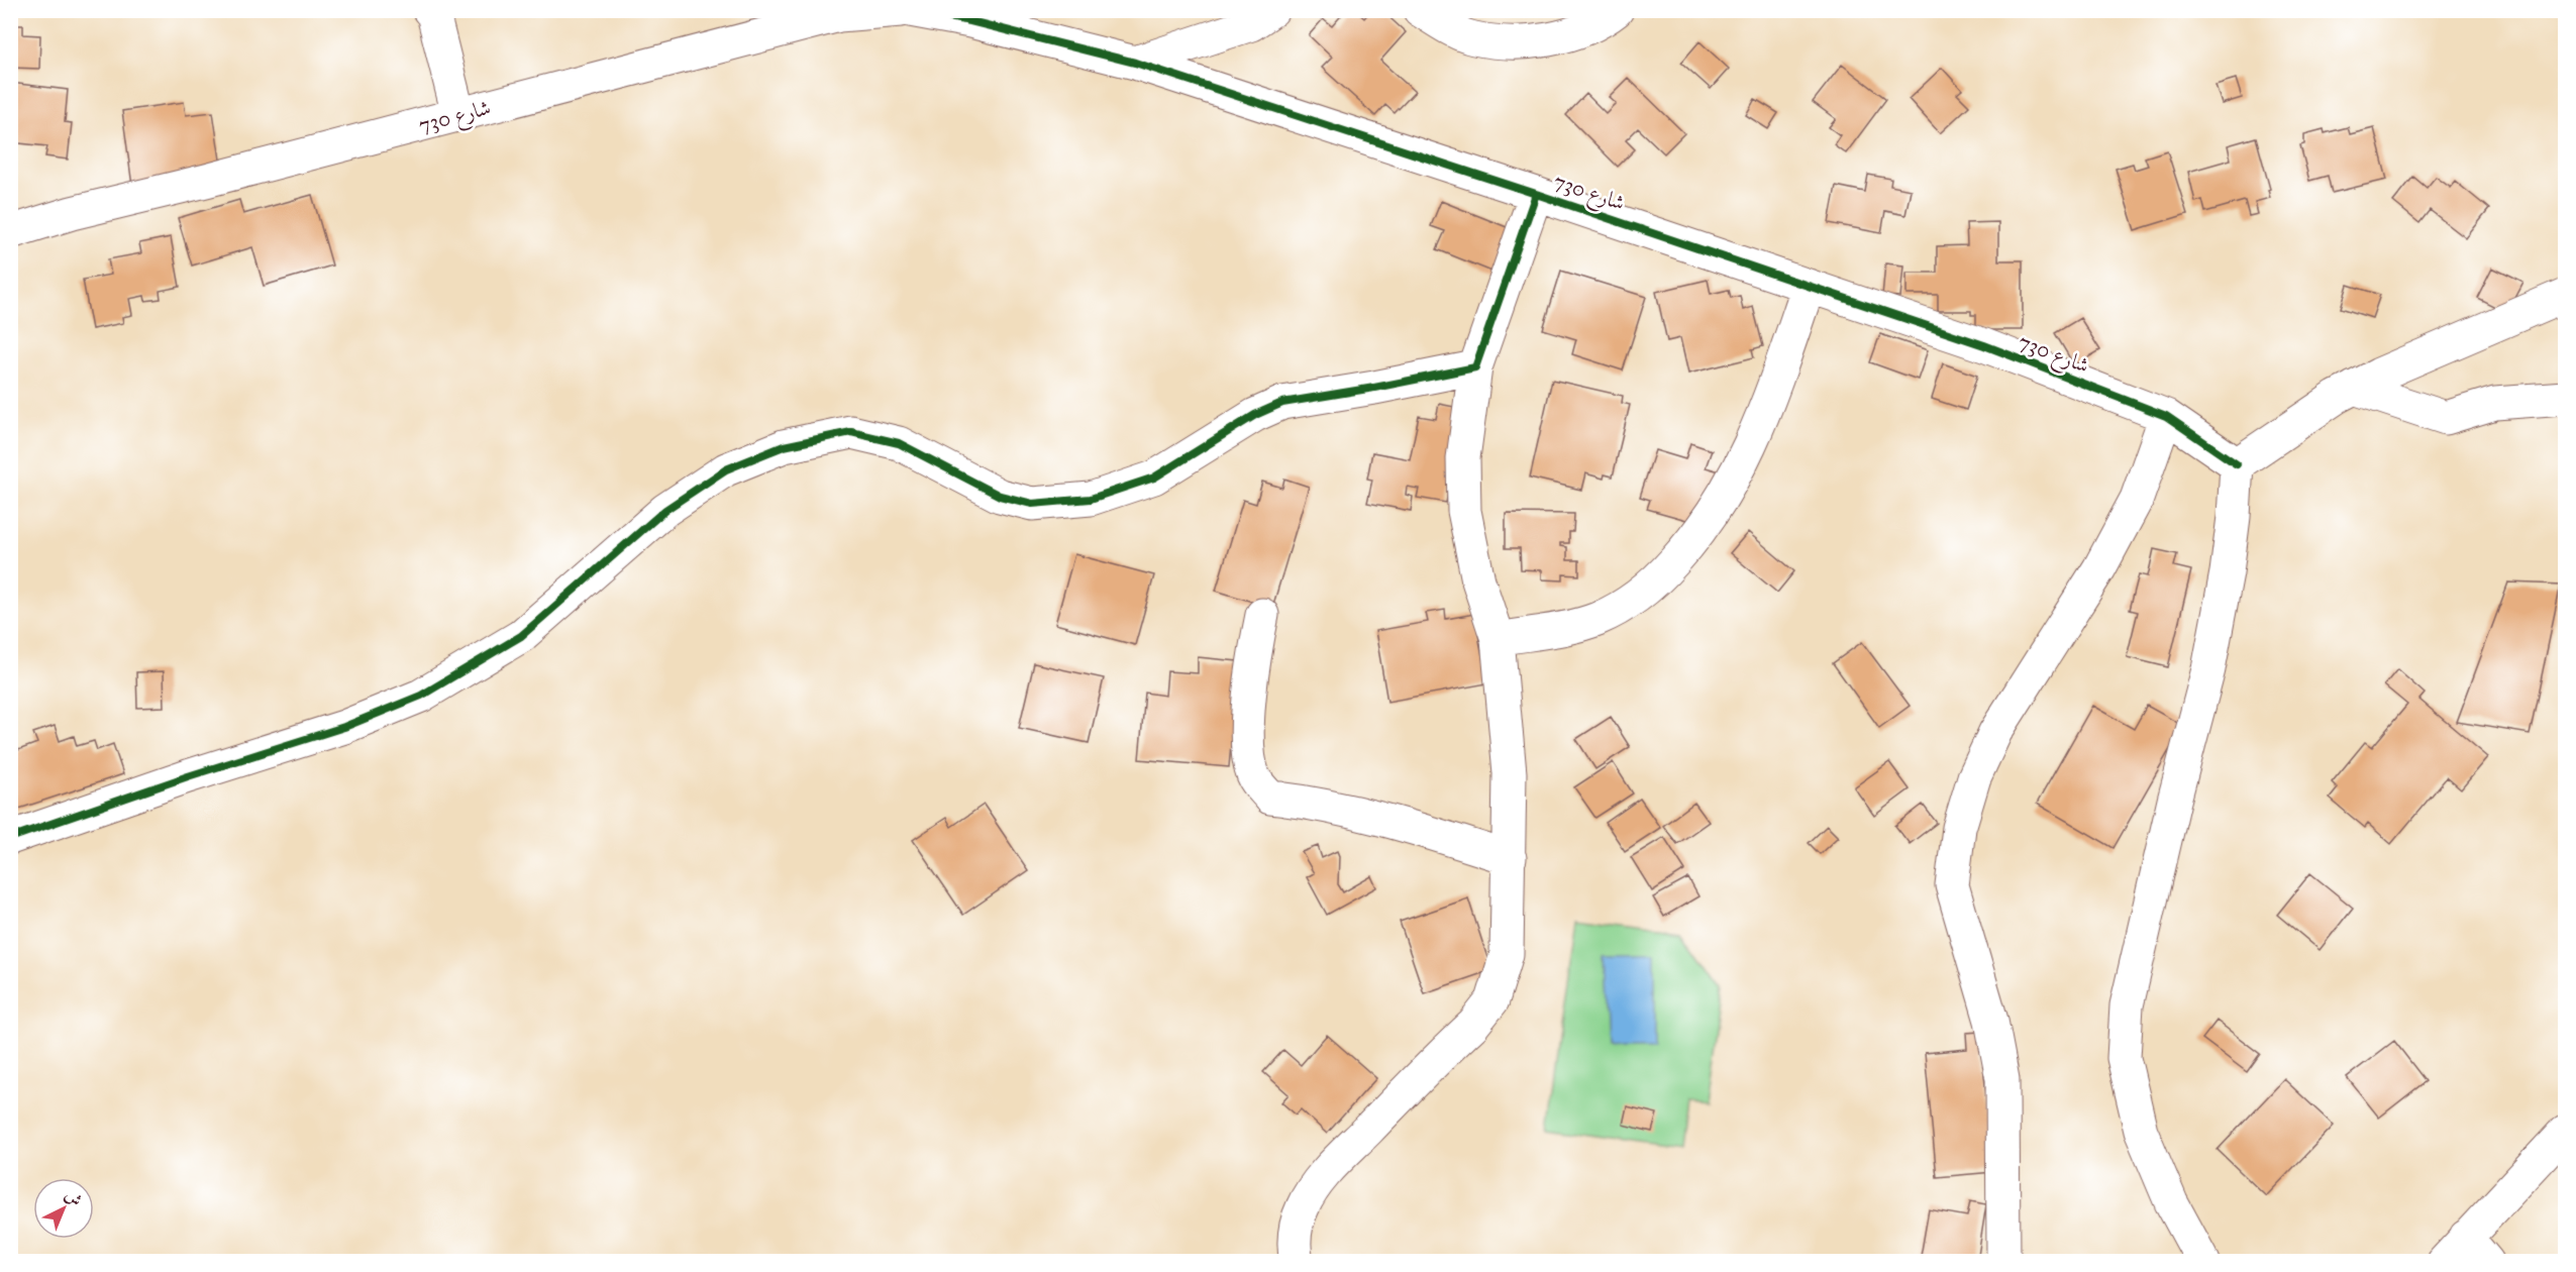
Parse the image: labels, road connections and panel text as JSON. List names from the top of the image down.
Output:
{
  "streets": {
    "street": ["شارع 730"]
  },
  "north": "top right"
}
